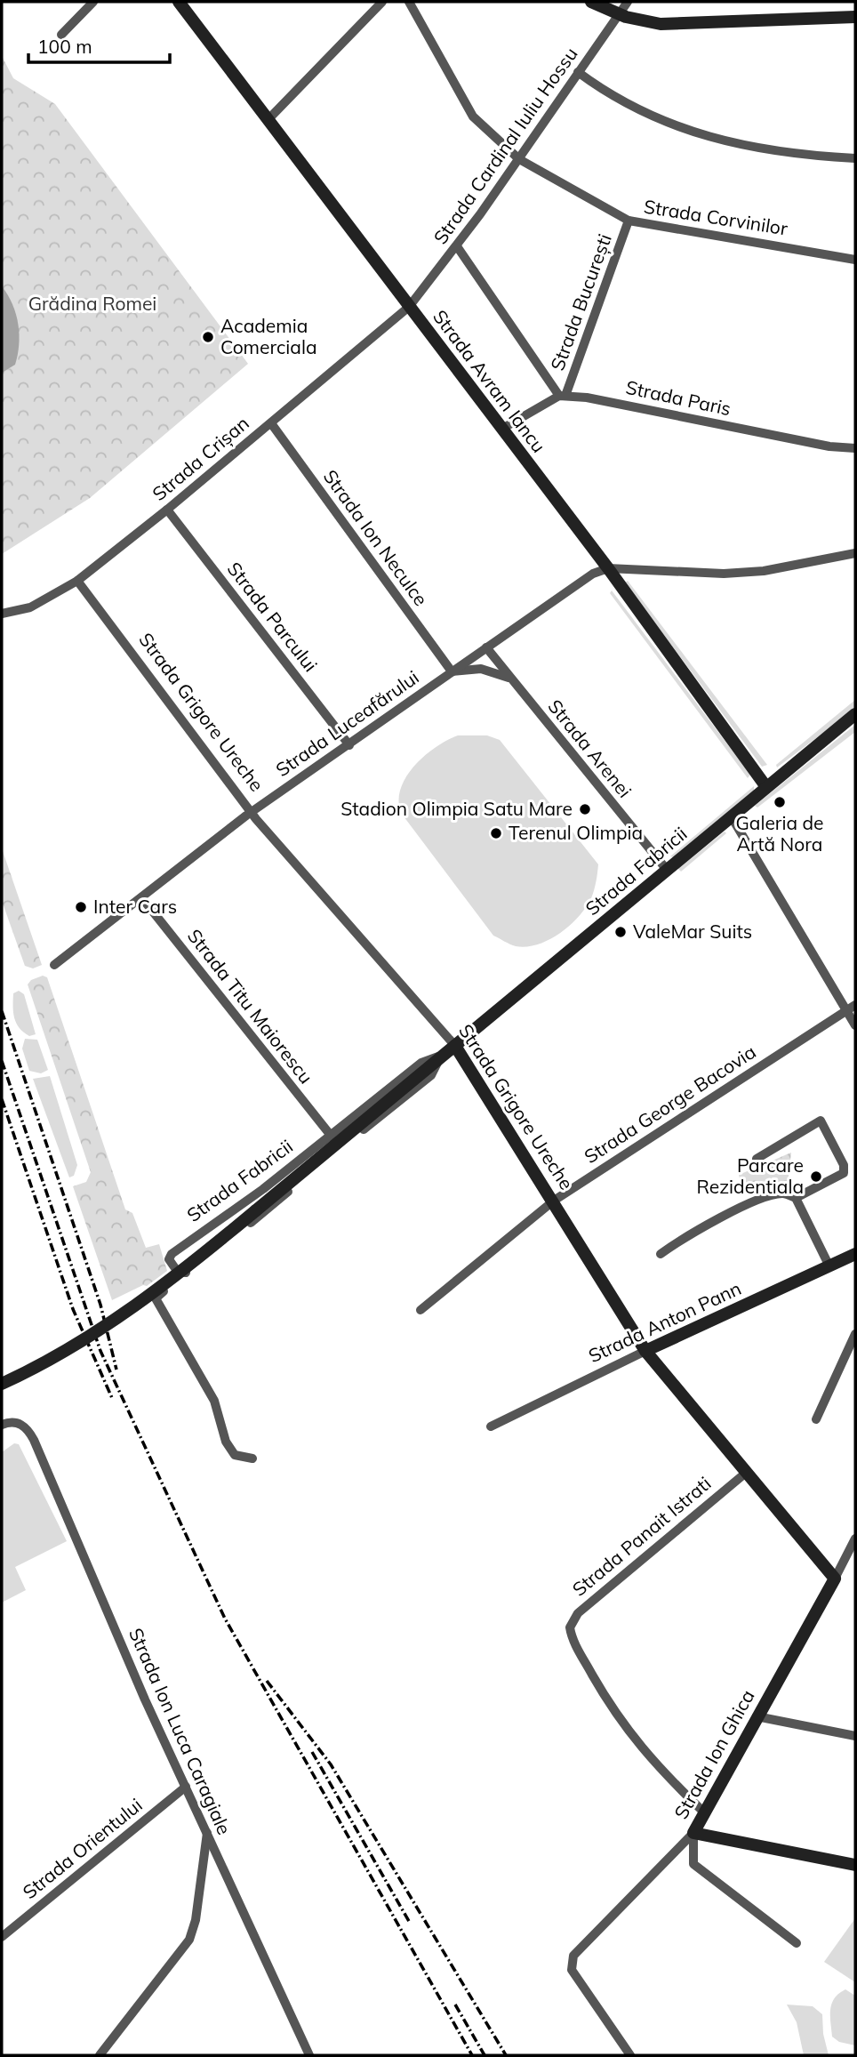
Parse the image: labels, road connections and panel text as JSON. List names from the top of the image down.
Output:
{
  "streets": {
    "street": [
      "Strada Cardinal Iuliu Hossu",
      "Strada Corvinilor",
      "Strada București",
      "Strada Avram Iancu",
      "Strada Paris",
      "Strada Crișan",
      "Strada Ion Neculce",
      "Strada Parcului",
      "Strada Grigore Ureche",
      "Strada Luceafărului",
      "Strada Arenei",
      "Strada Fabricii",
      "Strada Titu Maiorescu",
      "Strada George Bacovia",
      "Strada Anton Pann",
      "Strada Panait Istrati",
      "Strada Ion Luca Caragiale",
      "Strada Ion Ghica",
      "Strada Orientului"
    ]
  },
  "crossings": [
    ["Strada Cardinal Iuliu Hossu", "Strada Corvinilor"],
    ["Strada Cardinal Iuliu Hossu", "Strada Avram Iancu"],
    ["Strada Cardinal Iuliu Hossu", "Strada Crișan"],
    ["Strada Corvinilor", "Strada București"],
    ["Strada București", "Strada Paris"],
    ["Strada Avram Iancu", "Strada Crișan"],
    ["Strada Avram Iancu", "Strada Luceafărului"],
    ["Strada Avram Iancu", "Strada Fabricii"],
    ["Strada Crișan", "Strada Ion Neculce"],
    ["Strada Crișan", "Strada Parcului"],
    ["Strada Crișan", "Strada Grigore Ureche"],
    ["Strada Ion Neculce", "Strada Luceafărului"],
    ["Strada Parcului", "Strada Luceafărului"],
    ["Strada Grigore Ureche", "Strada Luceafărului"],
    ["Strada Grigore Ureche", "Strada Fabricii"],
    ["Strada Grigore Ureche", "Strada George Bacovia"],
    ["Strada Grigore Ureche", "Strada Anton Pann"],
    ["Strada Grigore Ureche", "Strada Panait Istrati"],
    ["Strada Grigore Ureche", "Strada Ion Ghica"],
    ["Strada Luceafărului", "Strada Arenei"],
    ["Strada Luceafărului", "Strada Titu Maiorescu"],
    ["Strada Arenei", "Strada Fabricii"],
    ["Strada Fabricii", "Strada Titu Maiorescu"],
    ["Strada Panait Istrati", "Strada Ion Ghica"],
    ["Strada Ion Luca Caragiale", "Strada Orientului"]
  ],
  "parks": ["Grădina Romei"],
  "places": [
    "Academia Comerciala",
    "Galeria de Artă Nora",
    "Stadion Olimpia Satu Mare",
    "Terenul Olimpia",
    "Inter Cars",
    "ValeMar Suits",
    "Parcare Rezidentiala"
  ],
  "scale_bar": "100 m"
}
